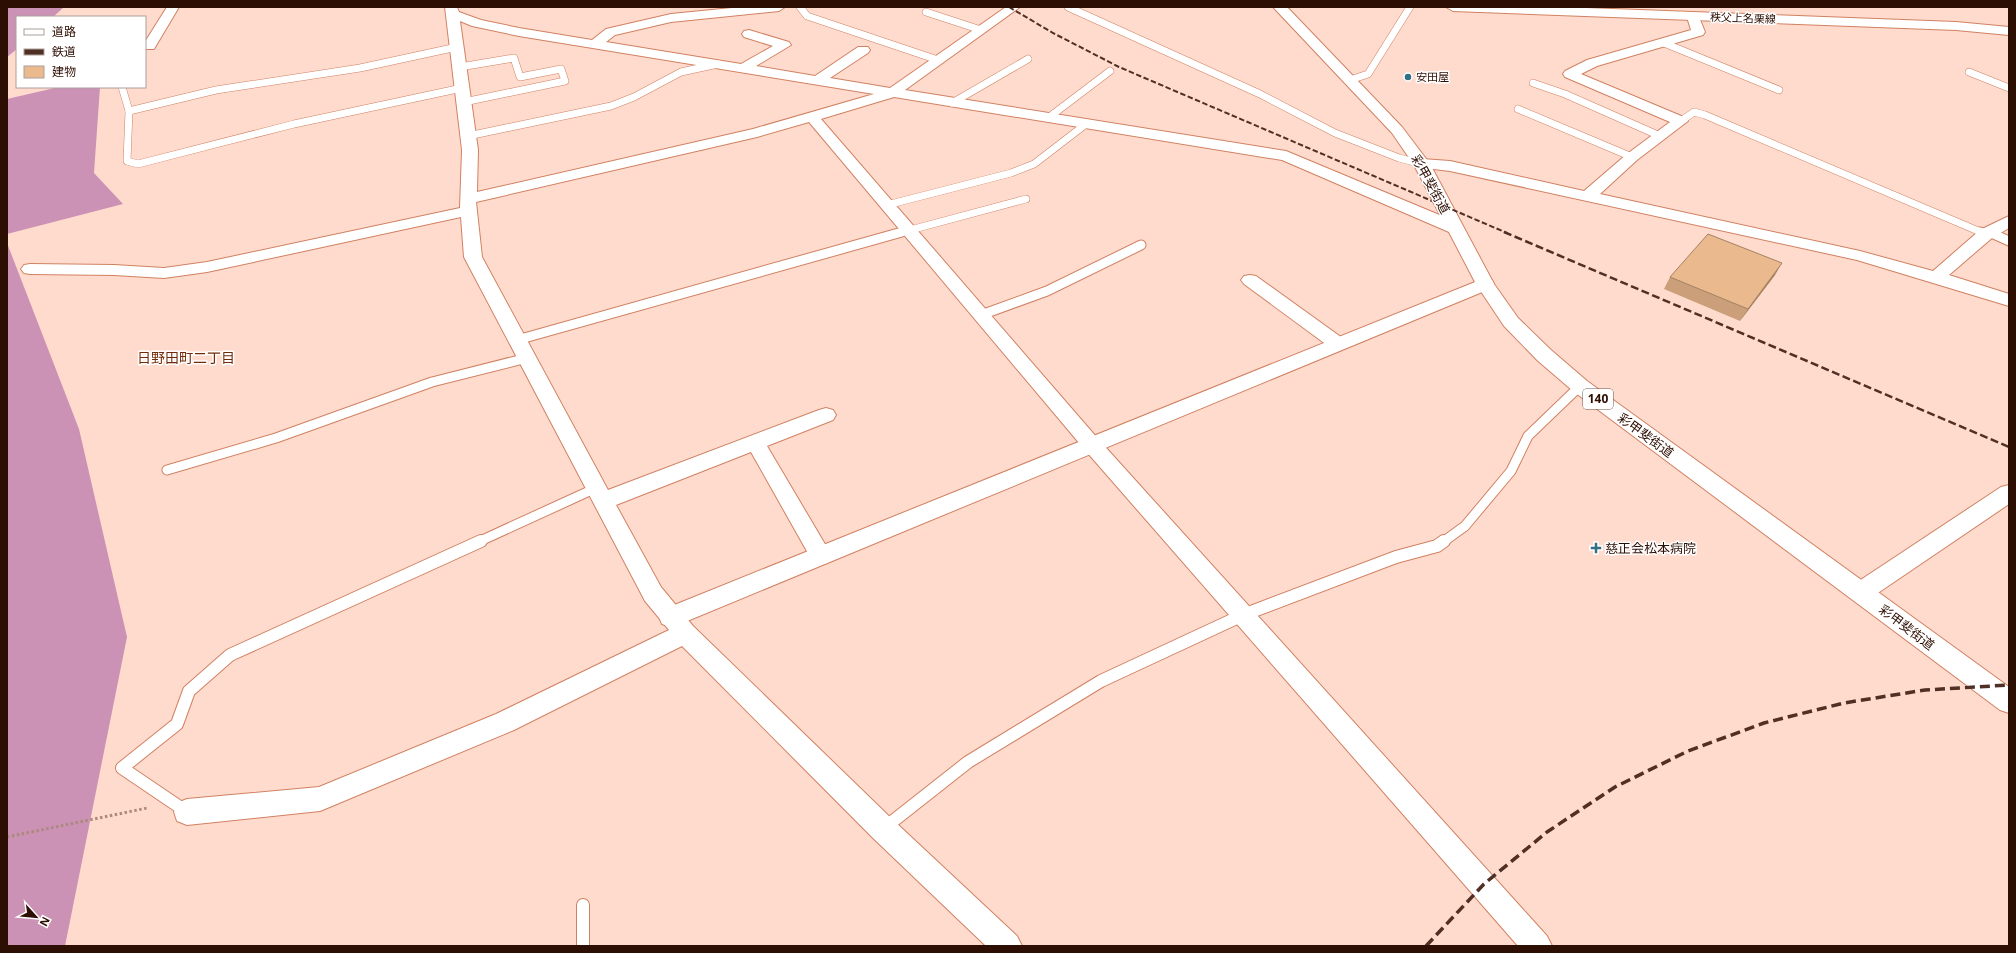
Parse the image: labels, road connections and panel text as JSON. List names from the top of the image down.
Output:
{
  "streets": {
    "main road": ["秩父上名栗線", "彩甲斐街道", "140"]
  },
  "districts": ["日野田町二丁目"],
  "places": {
    "other": ["安田屋"],
    "health": ["慈正会松本病院"]
  },
  "legend": ["道路", "鉄道", "建物"],
  "north": "bottom right"
}
